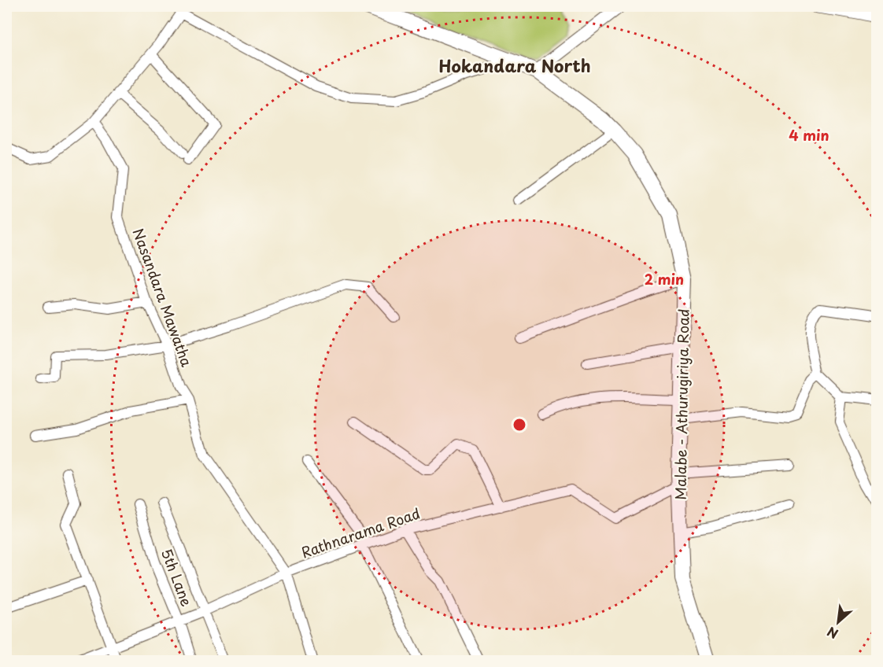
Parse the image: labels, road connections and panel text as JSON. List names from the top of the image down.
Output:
{
  "streets": {
    "main road": ["Malabe - Athurugiriya Road"],
    "street": ["Nasandara Mawatha", "Rathnarama Road", "5th Lane"]
  },
  "crossings": [
    ["Nasandara Mawatha", "Rathnarama Road"],
    ["Malabe - Athurugiriya Road", "Rathnarama Road"],
    ["Rathnarama Road", "5th Lane"]
  ],
  "districts": ["Hokandara North"],
  "north": "bottom left",
  "rings": ["4 min", "2 min"]
}
